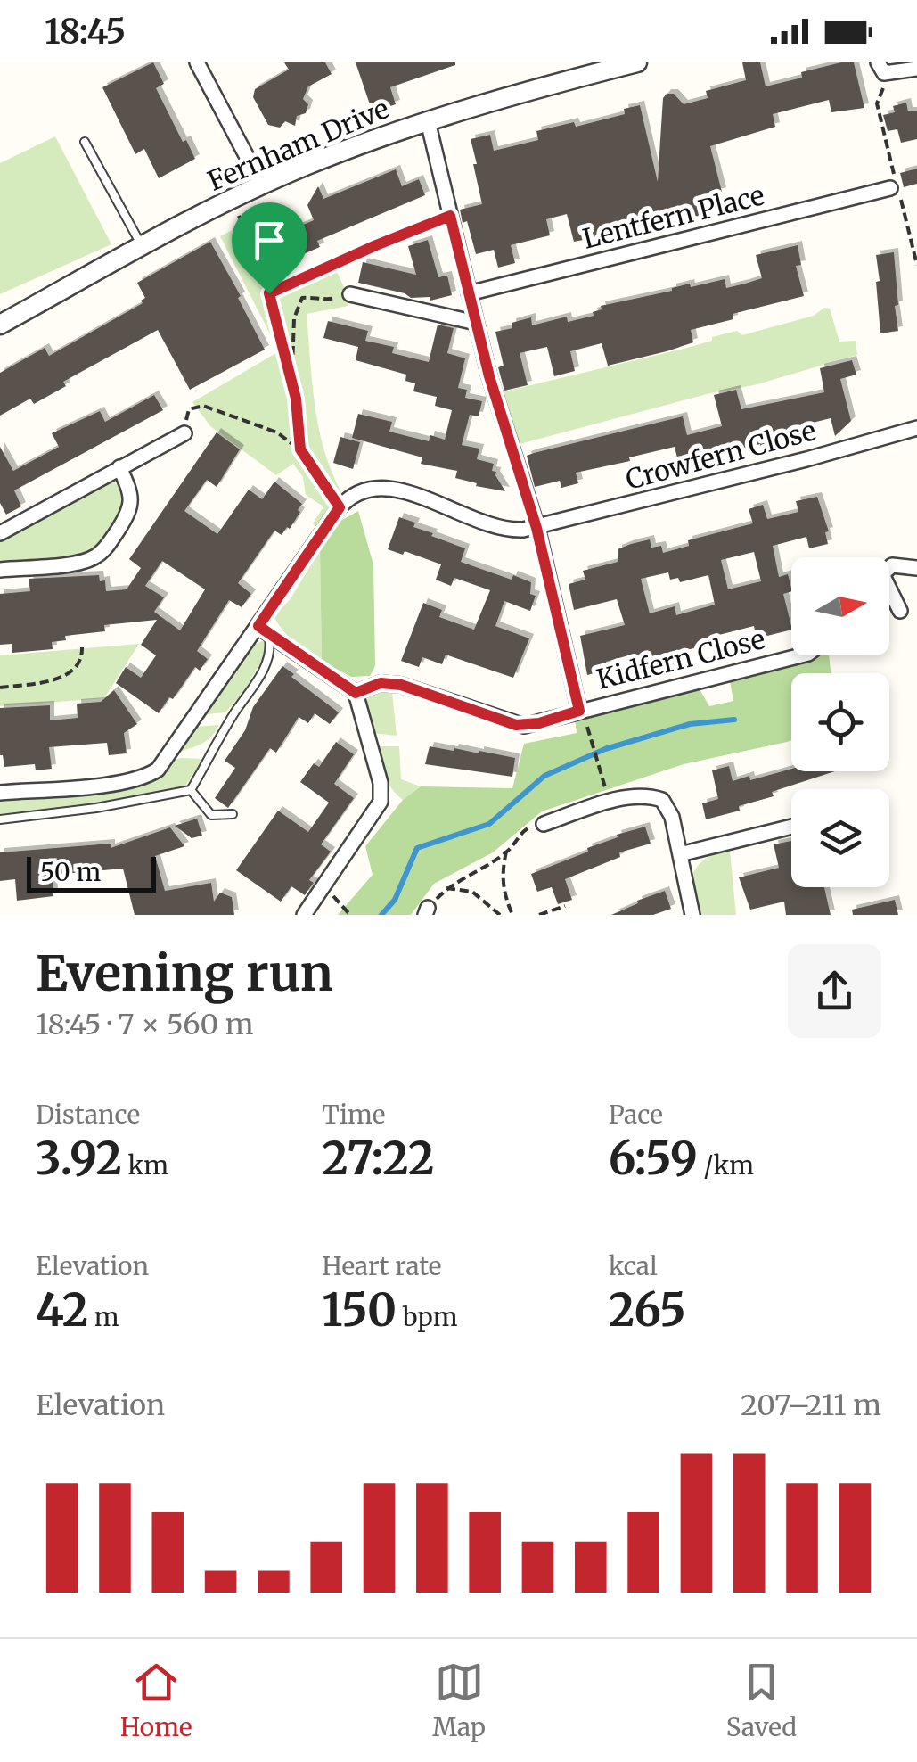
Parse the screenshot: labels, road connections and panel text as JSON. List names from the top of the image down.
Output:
{
  "streets": {
    "street": [
      "Fernham Drive",
      "Lentfern Place",
      "Crowfern Close",
      "Kidfern Close"
    ]
  },
  "scale_bar": "50 m",
  "north": "right",
  "page": {
    "status": "18:45",
    "scale": "50 m",
    "heading": ["Evening run", "18:45 · 7 × 560 m"],
    "stats": [
      ["Distance", "3.92 km"],
      ["Time", "27:22"],
      ["Pace", "6:59 /km"],
      ["Elevation", "42 m"],
      ["Heart rate", "150 bpm"],
      ["kcal", "265"]
    ],
    "chart": ["Elevation", "207–211 m"],
    "tabs": ["Home", "Map", "Saved"]
  }
}
